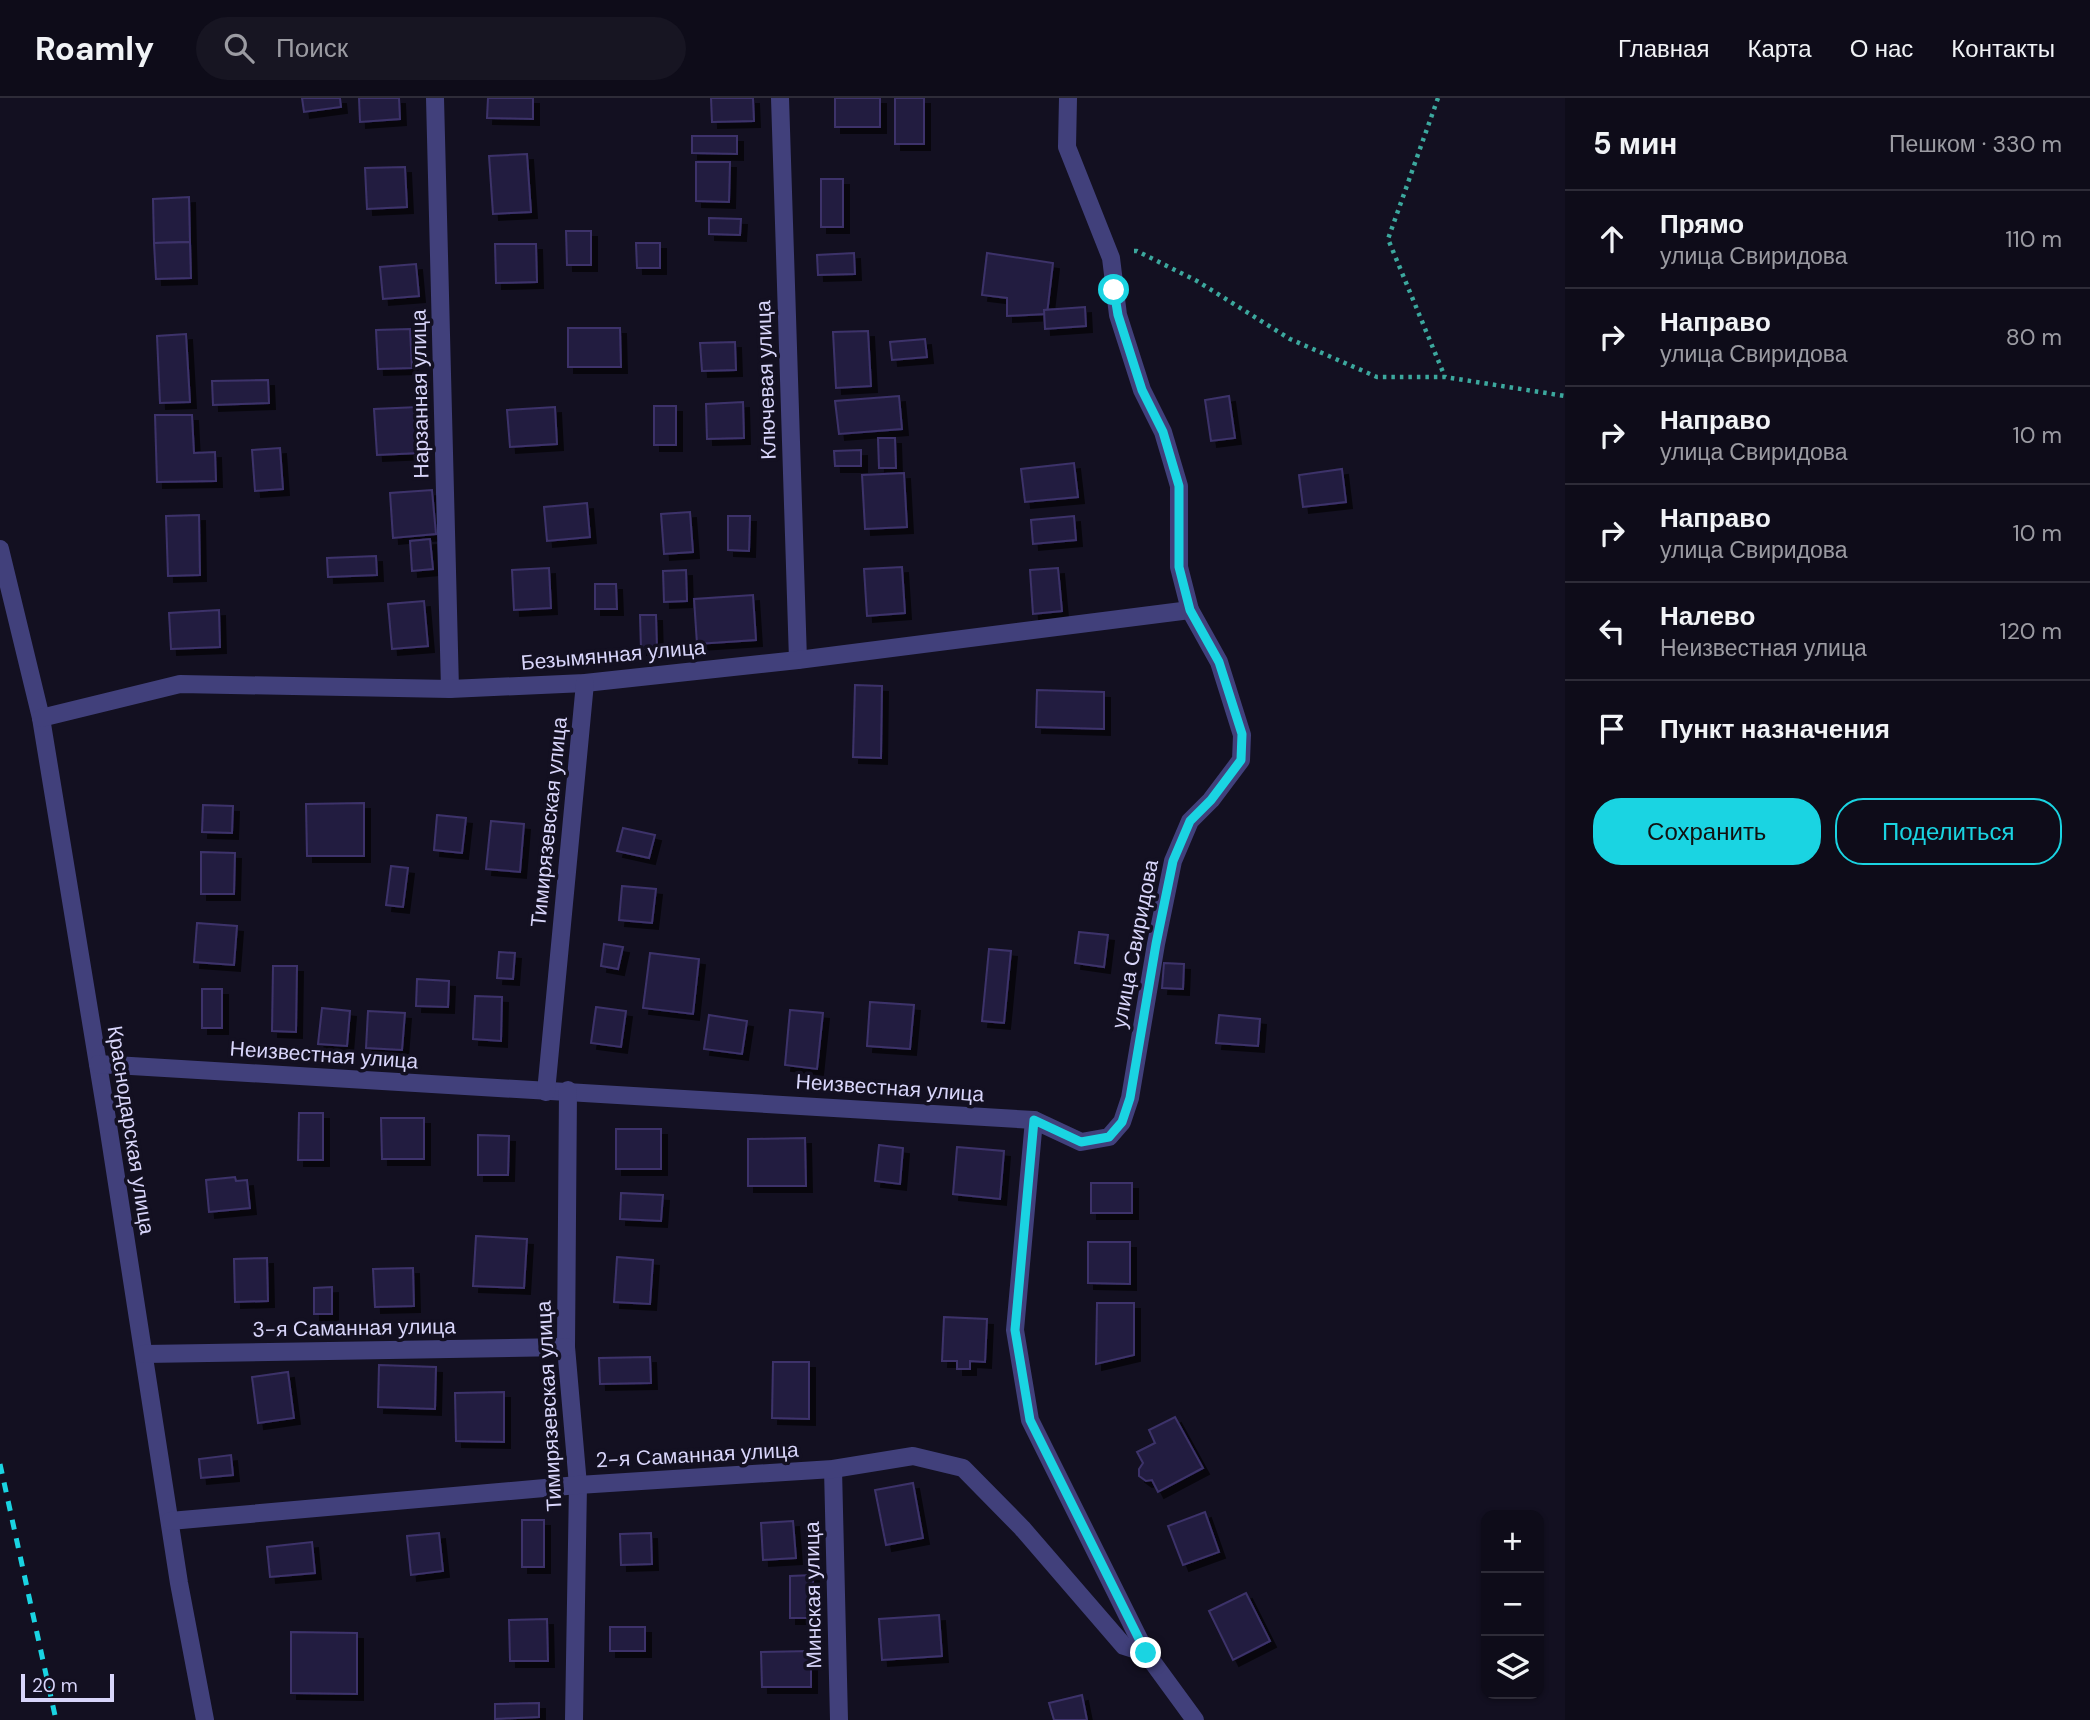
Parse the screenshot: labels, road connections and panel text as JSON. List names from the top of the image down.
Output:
{
  "streets": {
    "street": [
      "Ключевая улица",
      "Нарзанная улица",
      "Безымянная улица",
      "Тимирязевская улица",
      "улица Свиридова",
      "Неизвестная улица",
      "Краснодарская улица",
      "3-я Саманная улица",
      "2-я Саманная улица",
      "Минская улица"
    ]
  },
  "crossings": [
    ["Ключевая улица", "Безымянная улица"],
    ["Нарзанная улица", "Безымянная улица"],
    ["Безымянная улица", "Тимирязевская улица"],
    ["Безымянная улица", "улица Свиридова"],
    ["Безымянная улица", "Краснодарская улица"],
    ["Тимирязевская улица", "Неизвестная улица"],
    ["Тимирязевская улица", "3-я Саманная улица"],
    ["Тимирязевская улица", "2-я Саманная улица"],
    ["улица Свиридова", "Неизвестная улица"],
    ["Неизвестная улица", "Краснодарская улица"],
    ["Краснодарская улица", "3-я Саманная улица"],
    ["Краснодарская улица", "2-я Саманная улица"],
    ["2-я Саманная улица", "Минская улица"]
  ],
  "scale_bar": "20 m",
  "page": {
    "header": "Roamly",
    "search": "Поиск",
    "nav": [
      "Главная",
      "Карта",
      "О нас",
      "Контакты"
    ],
    "heading": ["5 мин", "Пешком · 330 m"],
    "list": [
      ["Прямо", "улица Свиридова", "110 m"],
      ["Направо", "улица Свиридова", "80 m"],
      ["Направо", "улица Свиридова", "10 m"],
      ["Направо", "улица Свиридова", "10 m"],
      ["Налево", "Неизвестная улица", "120 m"],
      "Пункт назначения"
    ],
    "buttons": ["Сохранить", "Поделиться"],
    "map_buttons": ["+", "−"],
    "scale": "20 m"
  }
}
